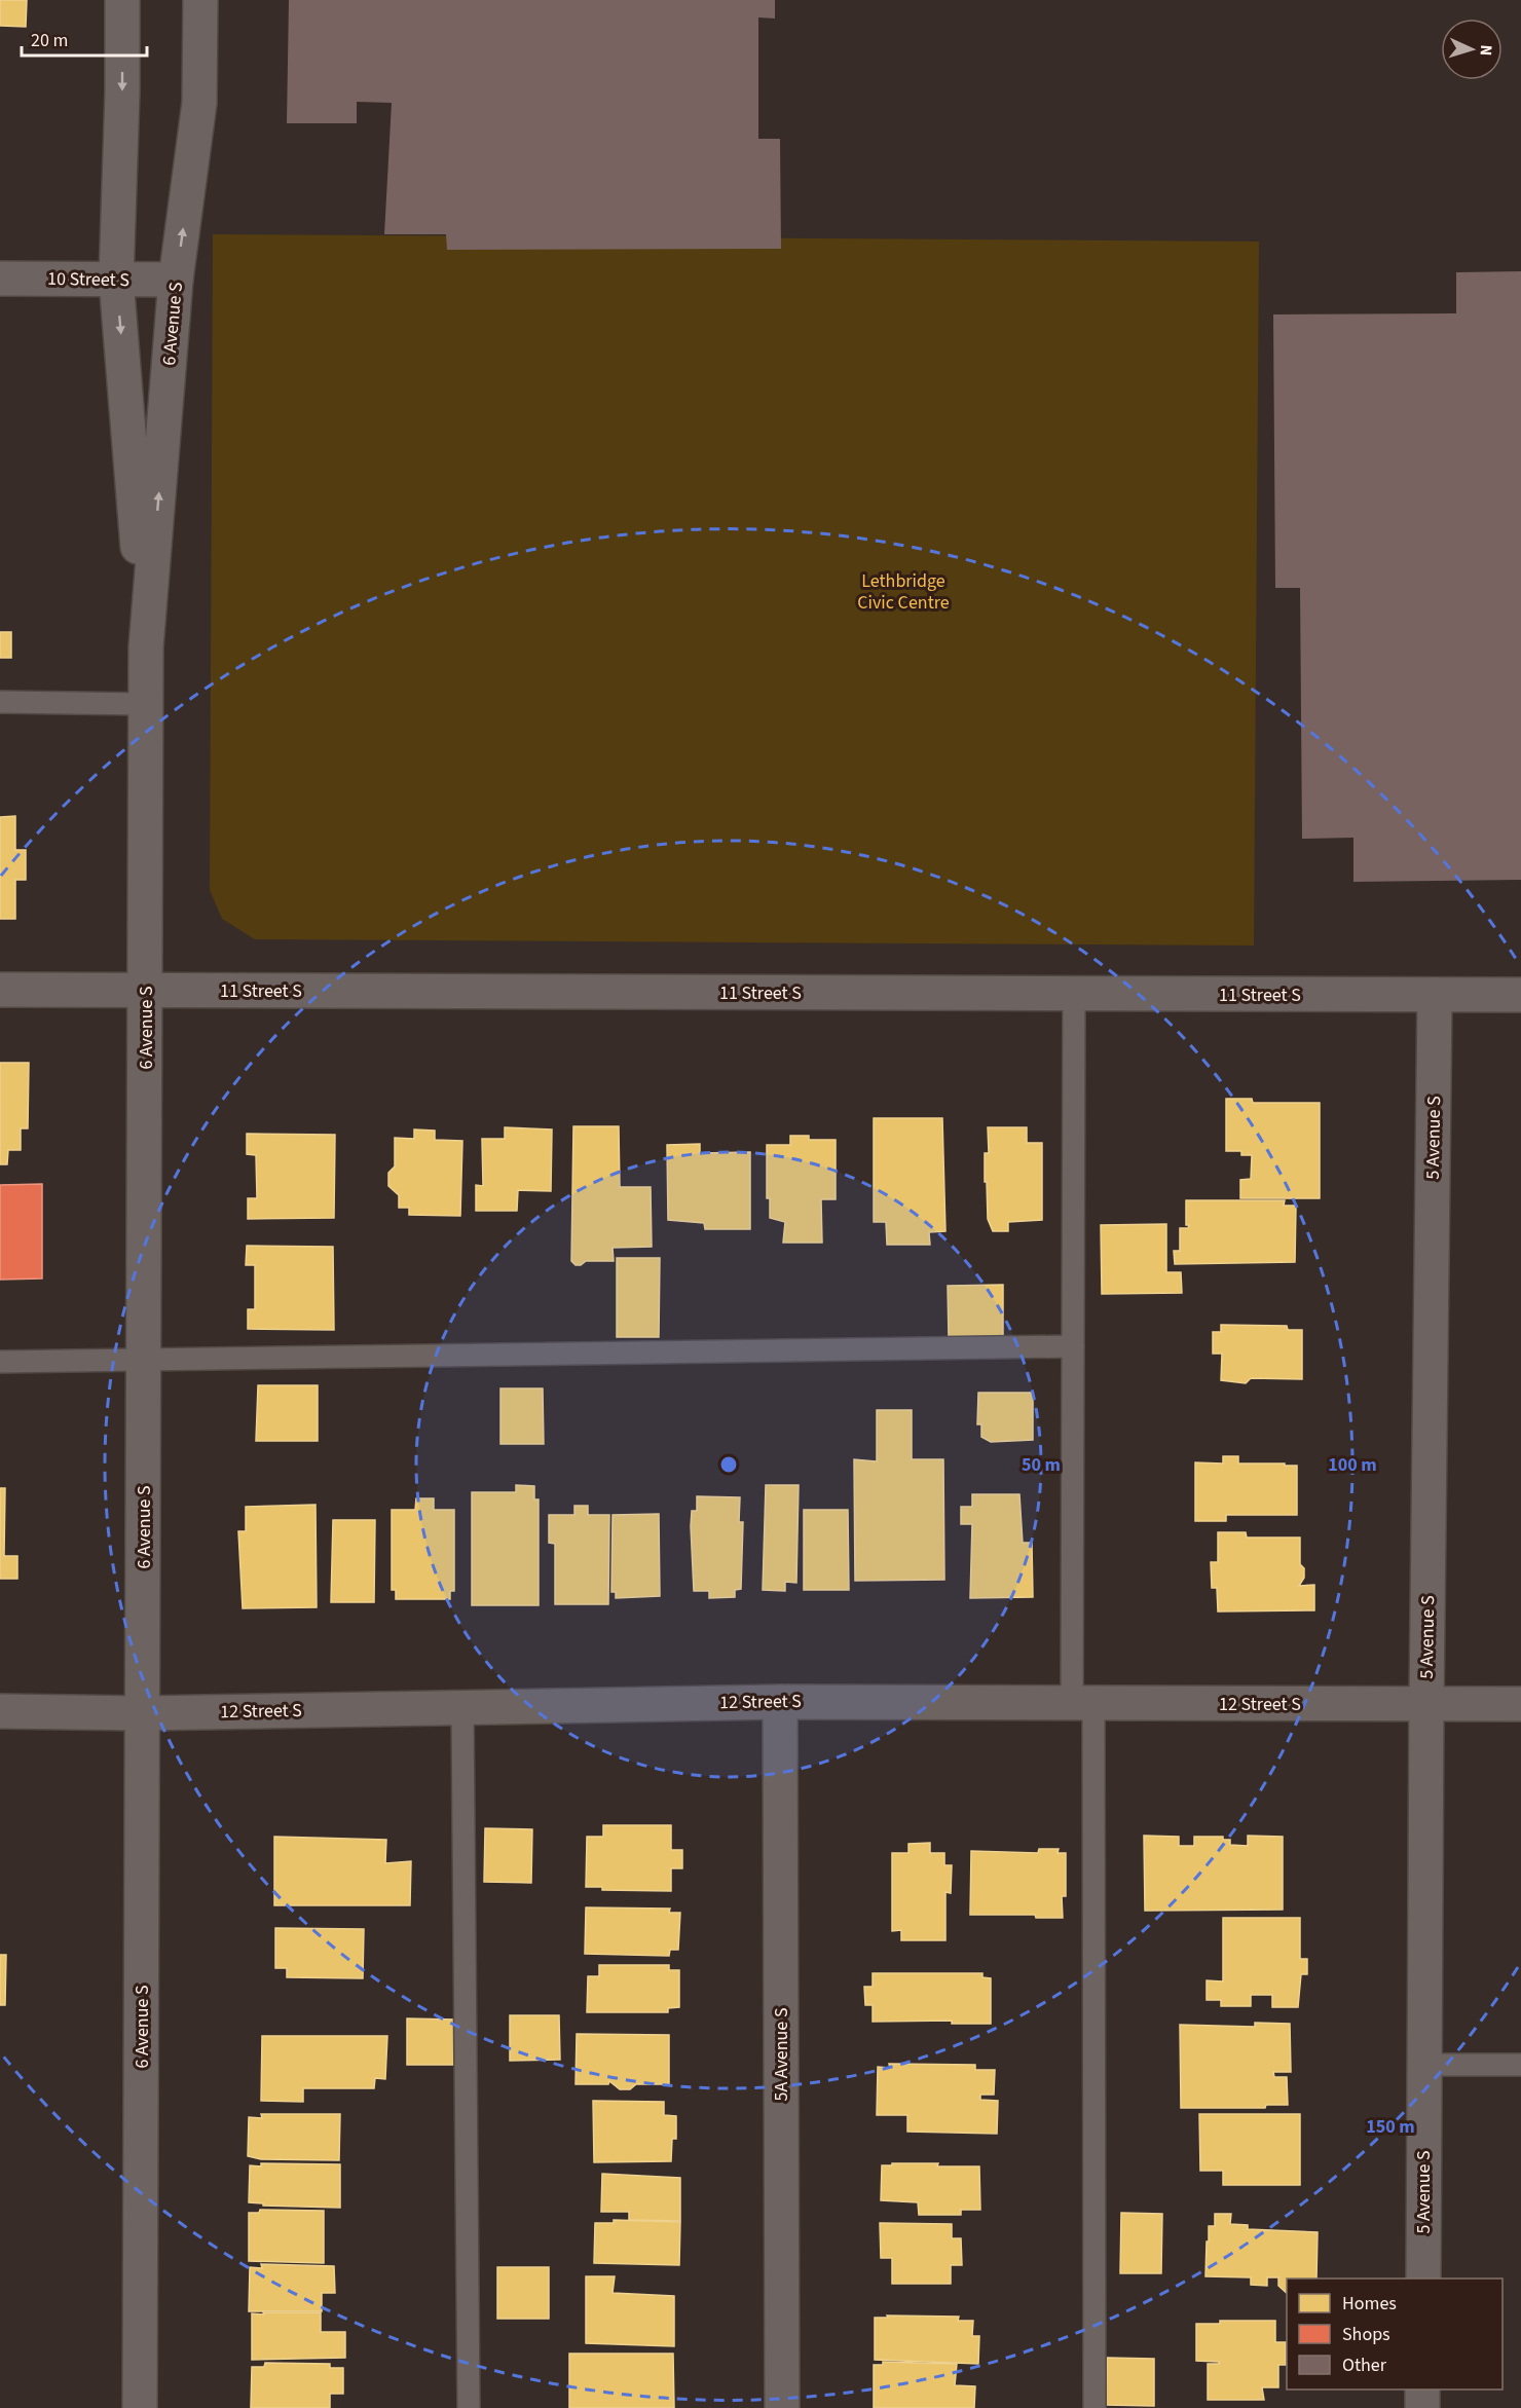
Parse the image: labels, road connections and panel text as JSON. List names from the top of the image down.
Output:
{
  "streets": {
    "street": [
      "10 Street S",
      "6 Avenue S",
      "11 Street S",
      "5 Avenue S",
      "12 Street S",
      "5A Avenue S"
    ]
  },
  "crossings": [
    ["10 Street S", "6 Avenue S"],
    ["6 Avenue S", "11 Street S"],
    ["6 Avenue S", "12 Street S"],
    ["11 Street S", "5 Avenue S"],
    ["5 Avenue S", "12 Street S"],
    ["12 Street S", "5A Avenue S"]
  ],
  "parks": ["Lethbridge Civic Centre"],
  "legend": ["Homes", "Shops", "Other"],
  "scale_bar": "20 m",
  "north": "right",
  "rings": ["50 m", "100 m", "150 m"]
}
